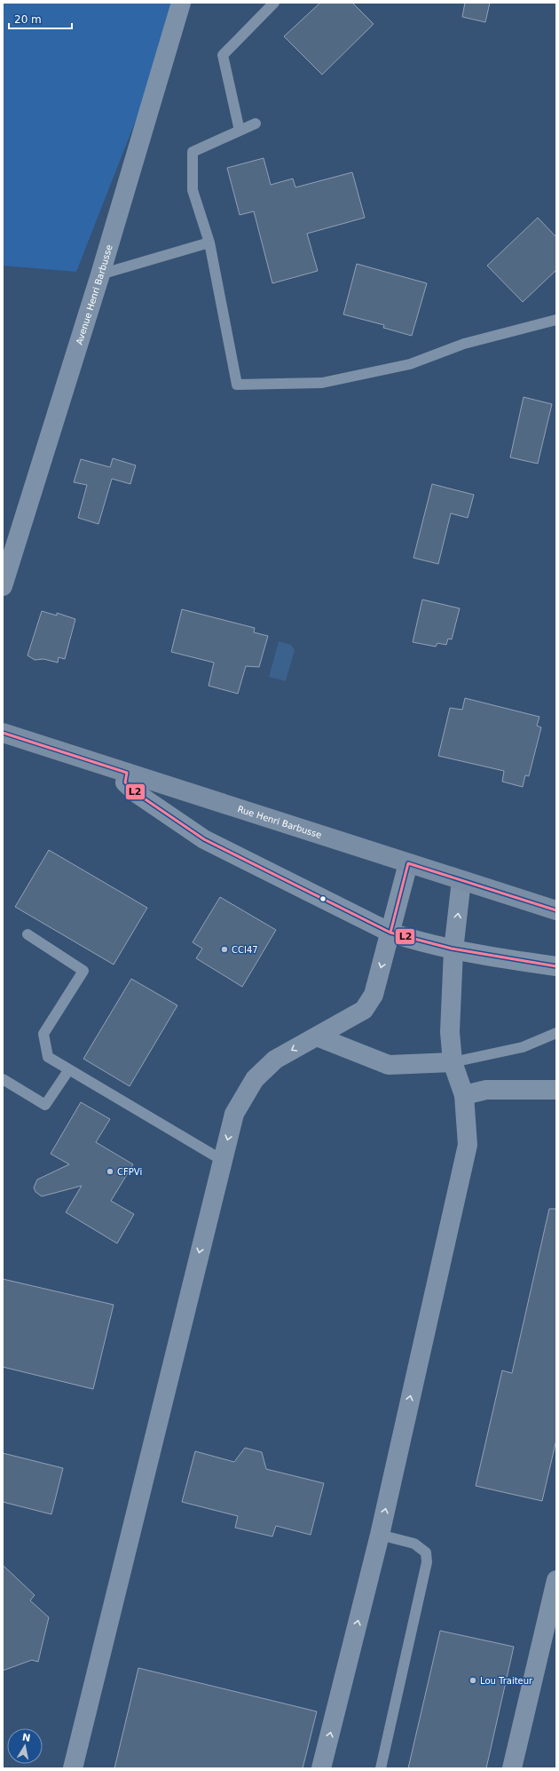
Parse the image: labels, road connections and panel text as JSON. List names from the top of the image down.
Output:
{
  "streets": {
    "main road": ["Rue Henri Barbusse"],
    "street": ["Avenue Henri Barbusse"]
  },
  "places": ["CCI47", "CFPVi", "Lou Traiteur"],
  "lines": ["transit line L2"],
  "scale_bar": "20 m",
  "north": "top"
}
